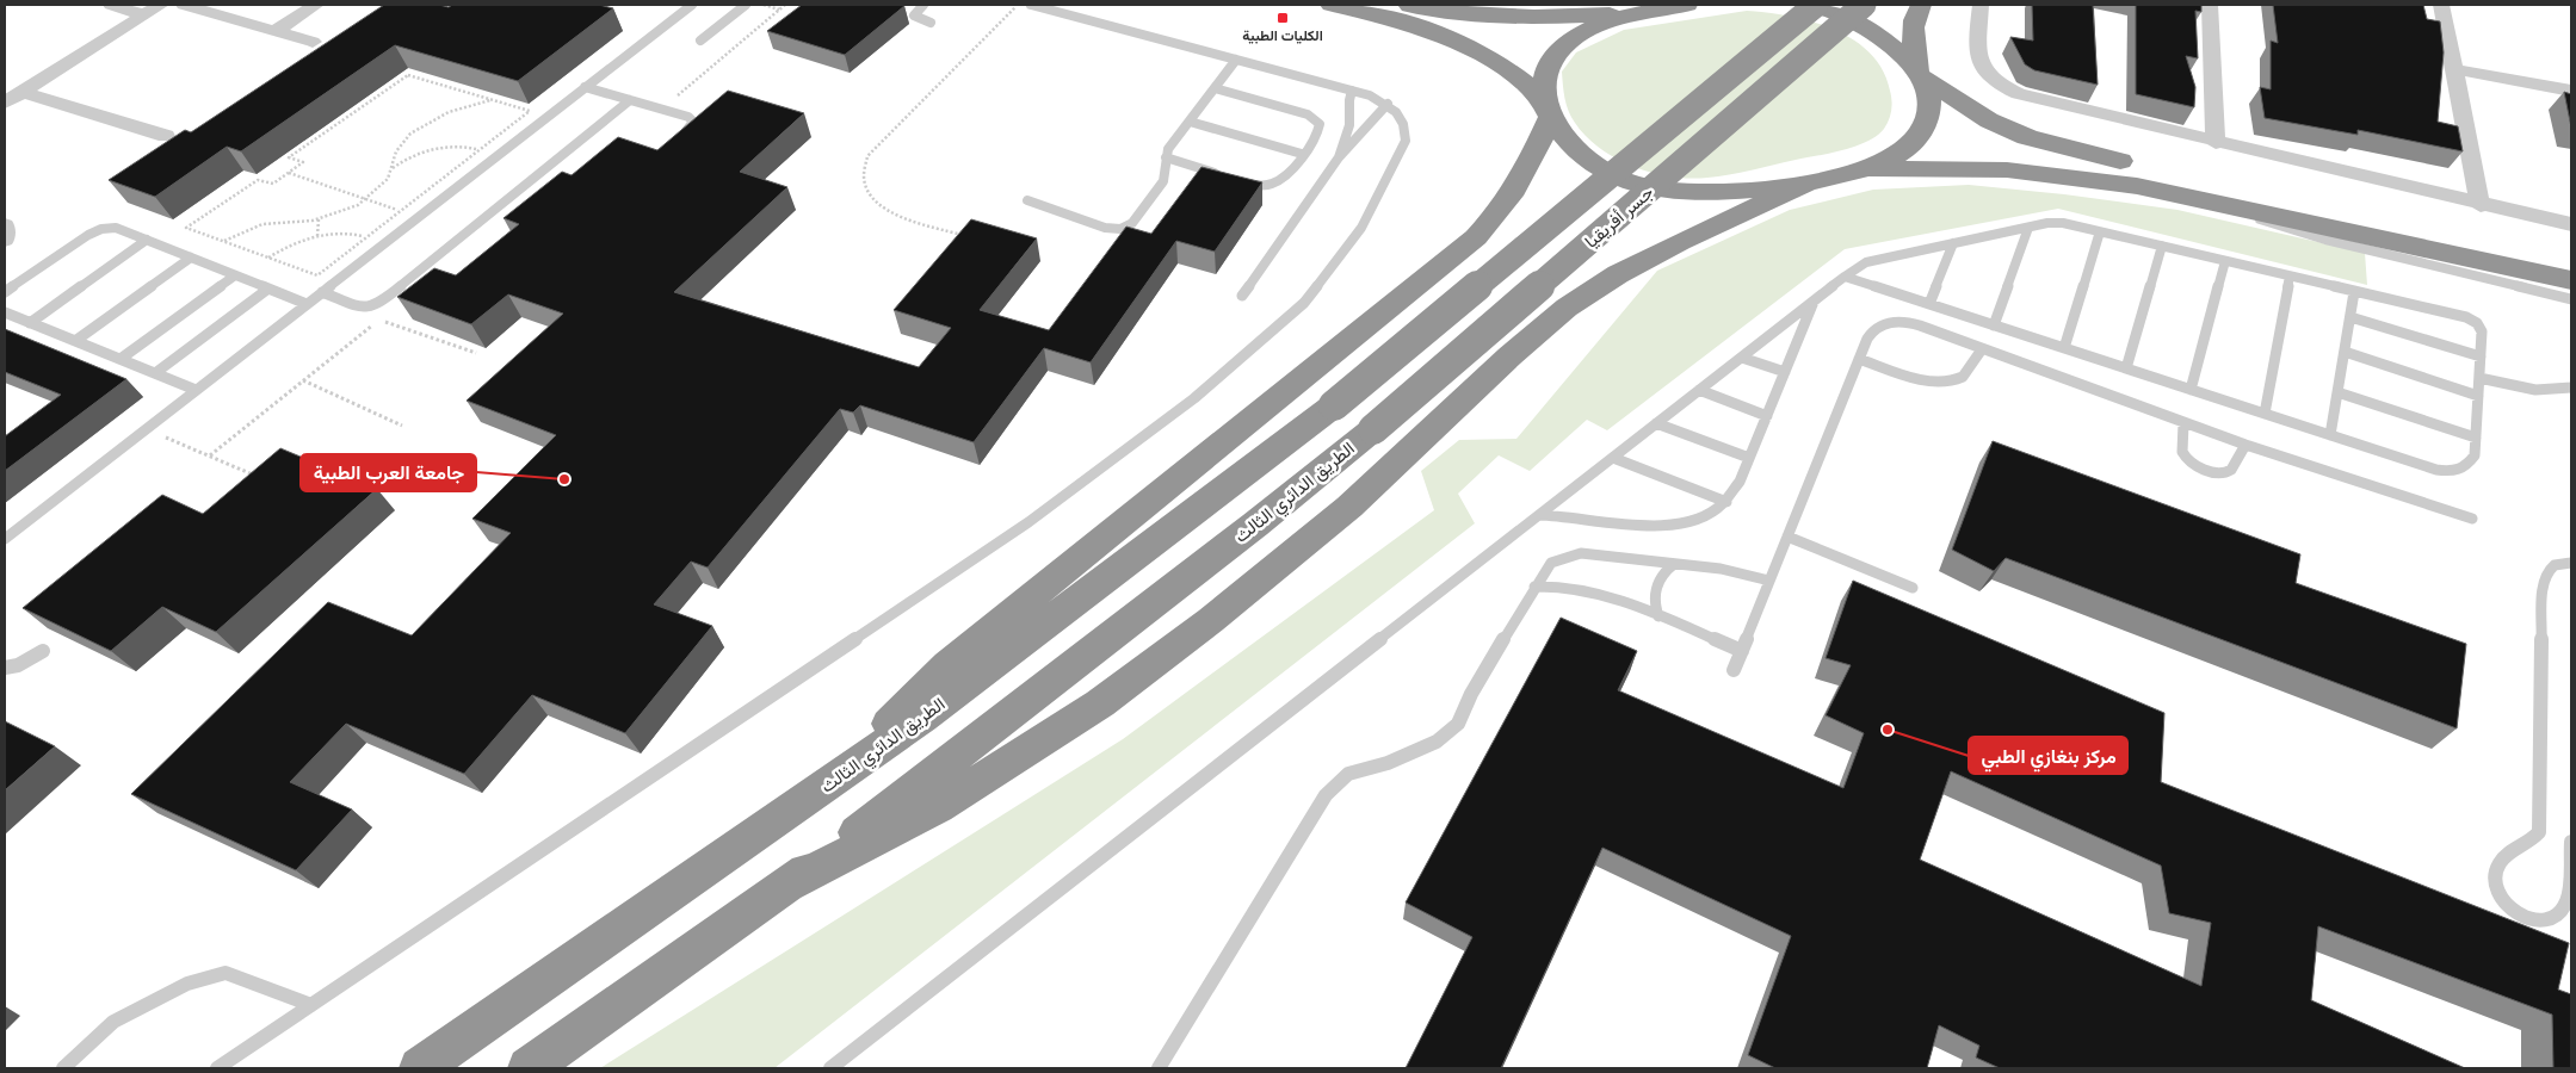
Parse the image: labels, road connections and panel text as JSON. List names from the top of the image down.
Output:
{
  "streets": {
    "highway": ["جسر أفريقيا", "الطريق الدائري الثالث"]
  },
  "crossings": [
    ["جسر أفريقيا", "الطريق الدائري الثالث"]
  ],
  "places": {
    "transit": ["الكليات الطبية"],
    "other": ["جامعة العرب الطبية", "مركز بنغازي الطبي"]
  }
}
